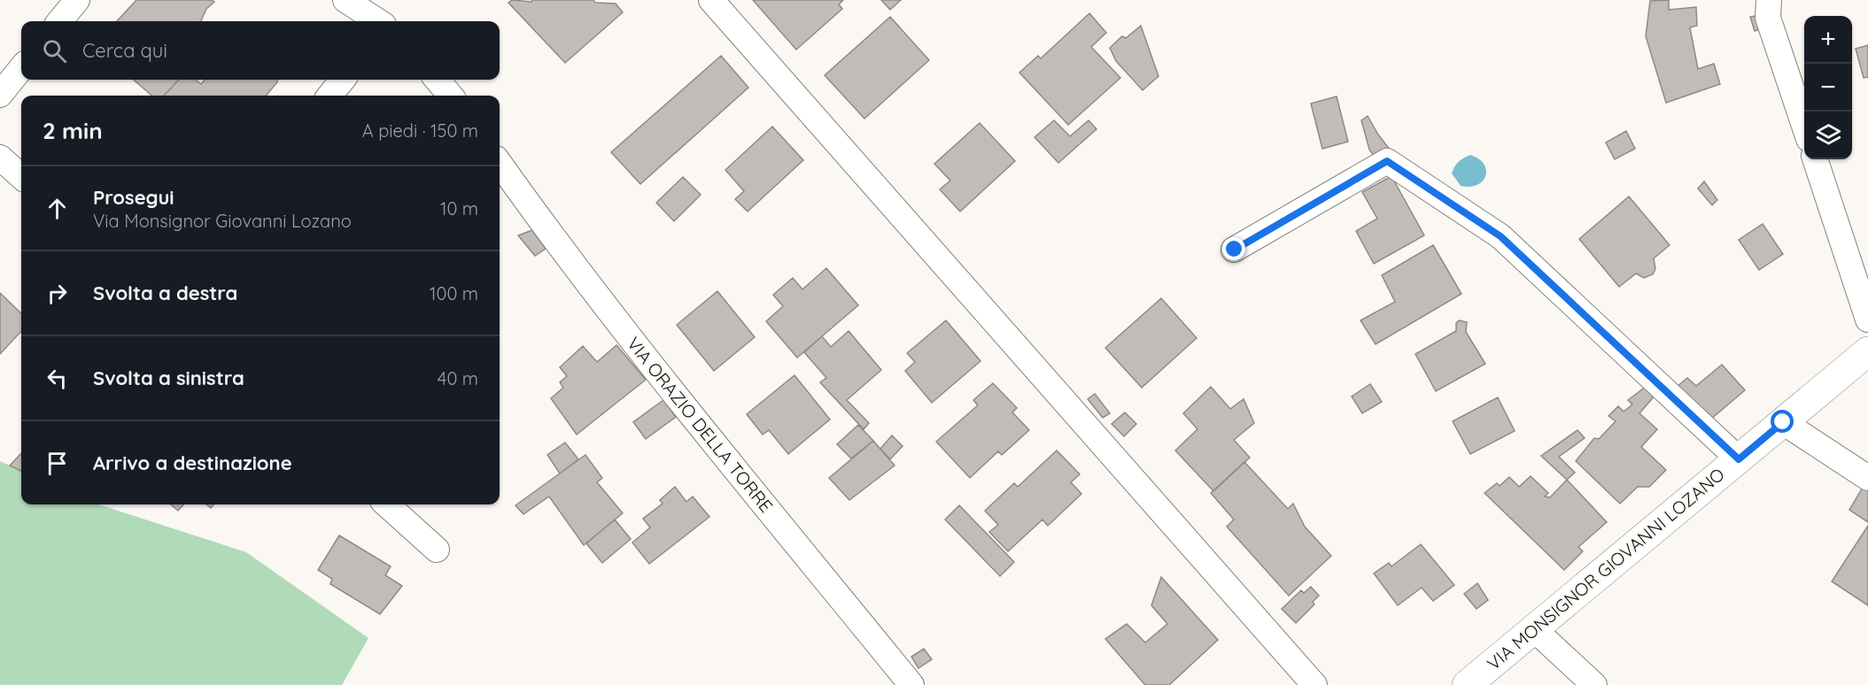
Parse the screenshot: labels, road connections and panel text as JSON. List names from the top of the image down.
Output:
{
  "streets": {
    "main road": ["VIA MONSIGNOR GIOVANNI LOZANO"],
    "street": ["VIA ORAZIO DELLA TORRE"]
  },
  "page": {
    "map_buttons": ["+", "−"],
    "search": "Cerca qui",
    "heading": ["2 min", "A piedi · 150 m"],
    "list": [
      ["Prosegui", "Via Monsignor Giovanni Lozano", "10 m"],
      ["Svolta a destra", "100 m"],
      ["Svolta a sinistra", "40 m"],
      "Arrivo a destinazione"
    ]
  }
}
